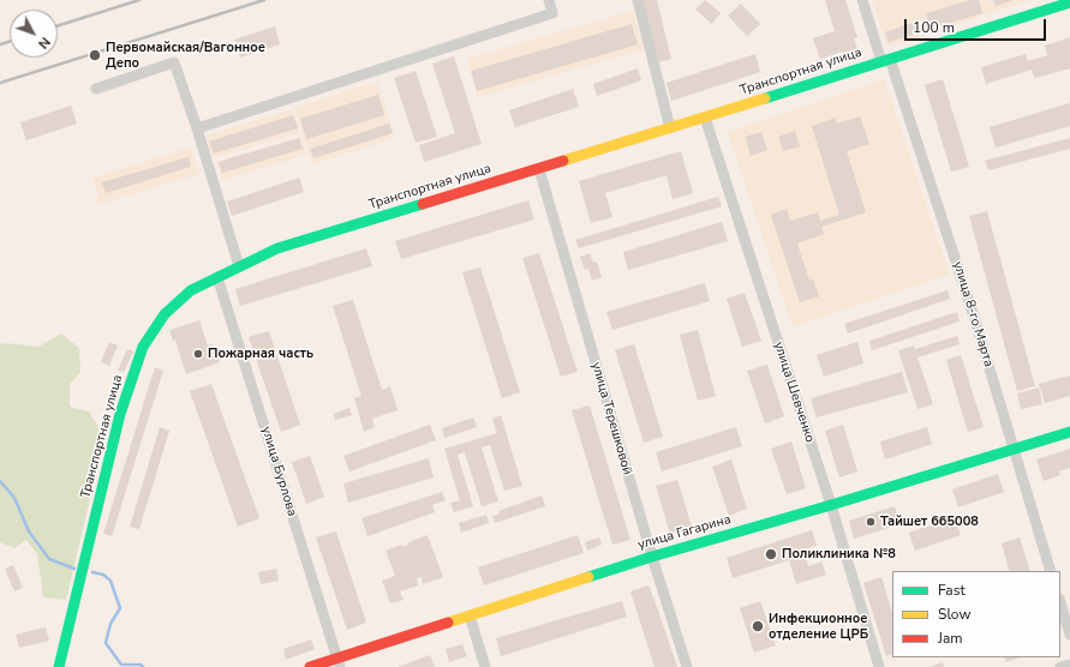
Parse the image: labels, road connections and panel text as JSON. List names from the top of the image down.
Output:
{
  "streets": {
    "street": [
      "Транспортная улица",
      "улица 8-го Марта",
      "улица Шевченко",
      "улица Терешковой",
      "улица Бурлова",
      "улица Гагарина"
    ]
  },
  "crossings": [
    ["Транспортная улица", "улица 8-го Марта"],
    ["Транспортная улица", "улица Шевченко"],
    ["Транспортная улица", "улица Терешковой"],
    ["Транспортная улица", "улица Бурлова"],
    ["улица 8-го Марта", "улица Гагарина"],
    ["улица Шевченко", "улица Гагарина"],
    ["улица Терешковой", "улица Гагарина"],
    ["улица Бурлова", "улица Гагарина"]
  ],
  "places": [
    "Первомайская/Вагонное Депо",
    "Пожарная часть",
    "Тайшет 665008",
    "Поликлиника №8",
    "Инфекционное отделение ЦРБ"
  ],
  "legend": ["Fast", "Slow", "Jam"],
  "scale_bar": "100 m",
  "north": "bottom right"
}
